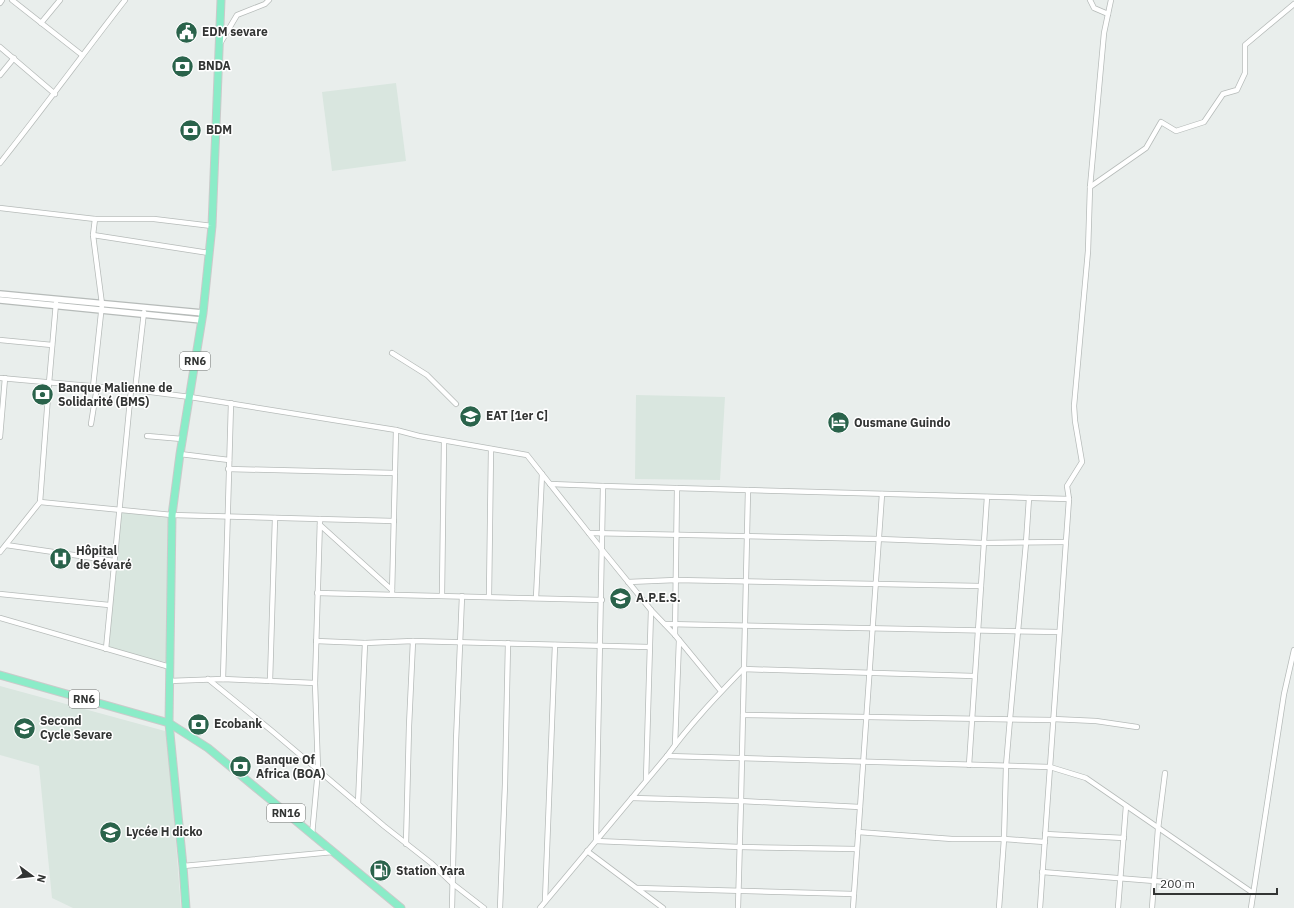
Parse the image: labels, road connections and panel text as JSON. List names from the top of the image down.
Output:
{
  "streets": {
    "main road": ["RN6", "RN16"]
  },
  "crossings": [
    ["RN6", "RN16"]
  ],
  "places": {
    "public building": ["EDM sevare"],
    "bank": [
      "BNDA",
      "BDM",
      "Banque Malienne de Solidarité (BMS)",
      "Ecobank",
      "Banque Of Africa (BOA)"
    ],
    "school or university": [
      "EAT [1er C]",
      "A.P.E.S.",
      "Second Cycle Sevare",
      "Lycée H dicko"
    ],
    "hotel": ["Ousmane Guindo"],
    "hospital": ["Hôpital de Sévaré"],
    "fuel station": ["Station Yara"]
  },
  "scale_bar": "200 m",
  "north": "right"
}
